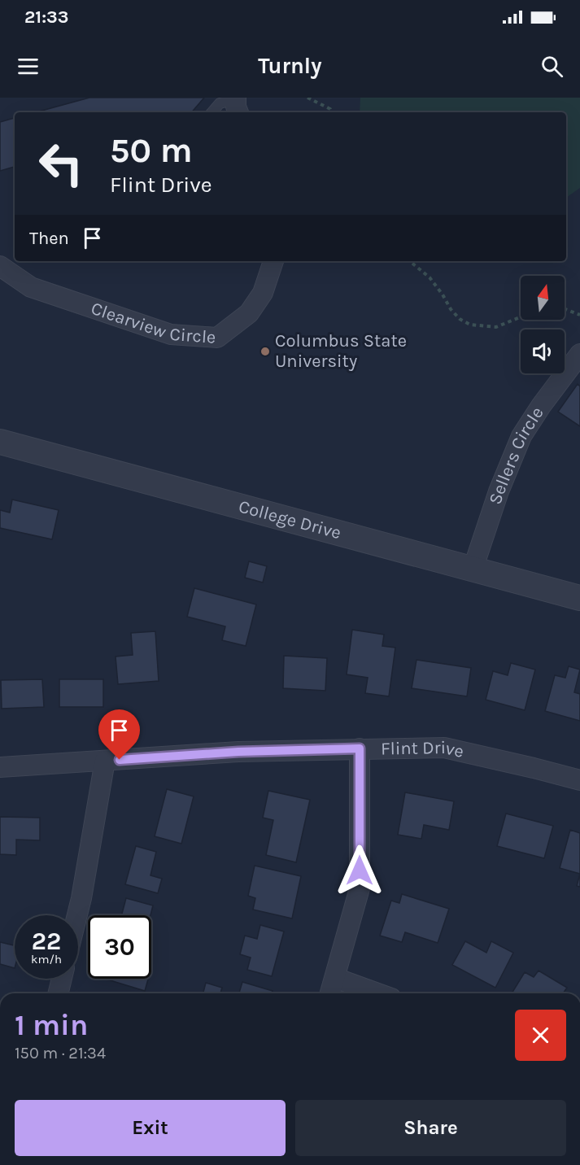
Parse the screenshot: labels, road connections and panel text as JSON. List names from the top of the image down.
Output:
{
  "streets": {
    "street": [
      "Clearview Circle",
      "Sellers Circle",
      "College Drive",
      "Flint Drive"
    ]
  },
  "crossings": [
    ["Sellers Circle", "College Drive"]
  ],
  "places": ["Columbus State University"],
  "north": "top",
  "page": {
    "status": "21:33",
    "header": "Turnly",
    "turn": ["50 m", "Flint Drive"],
    "then": "Then",
    "speed": "22 km/h",
    "limit": "30",
    "heading": ["1 min", "150 m · 21:34"],
    "buttons": ["Exit", "Share"]
  }
}
